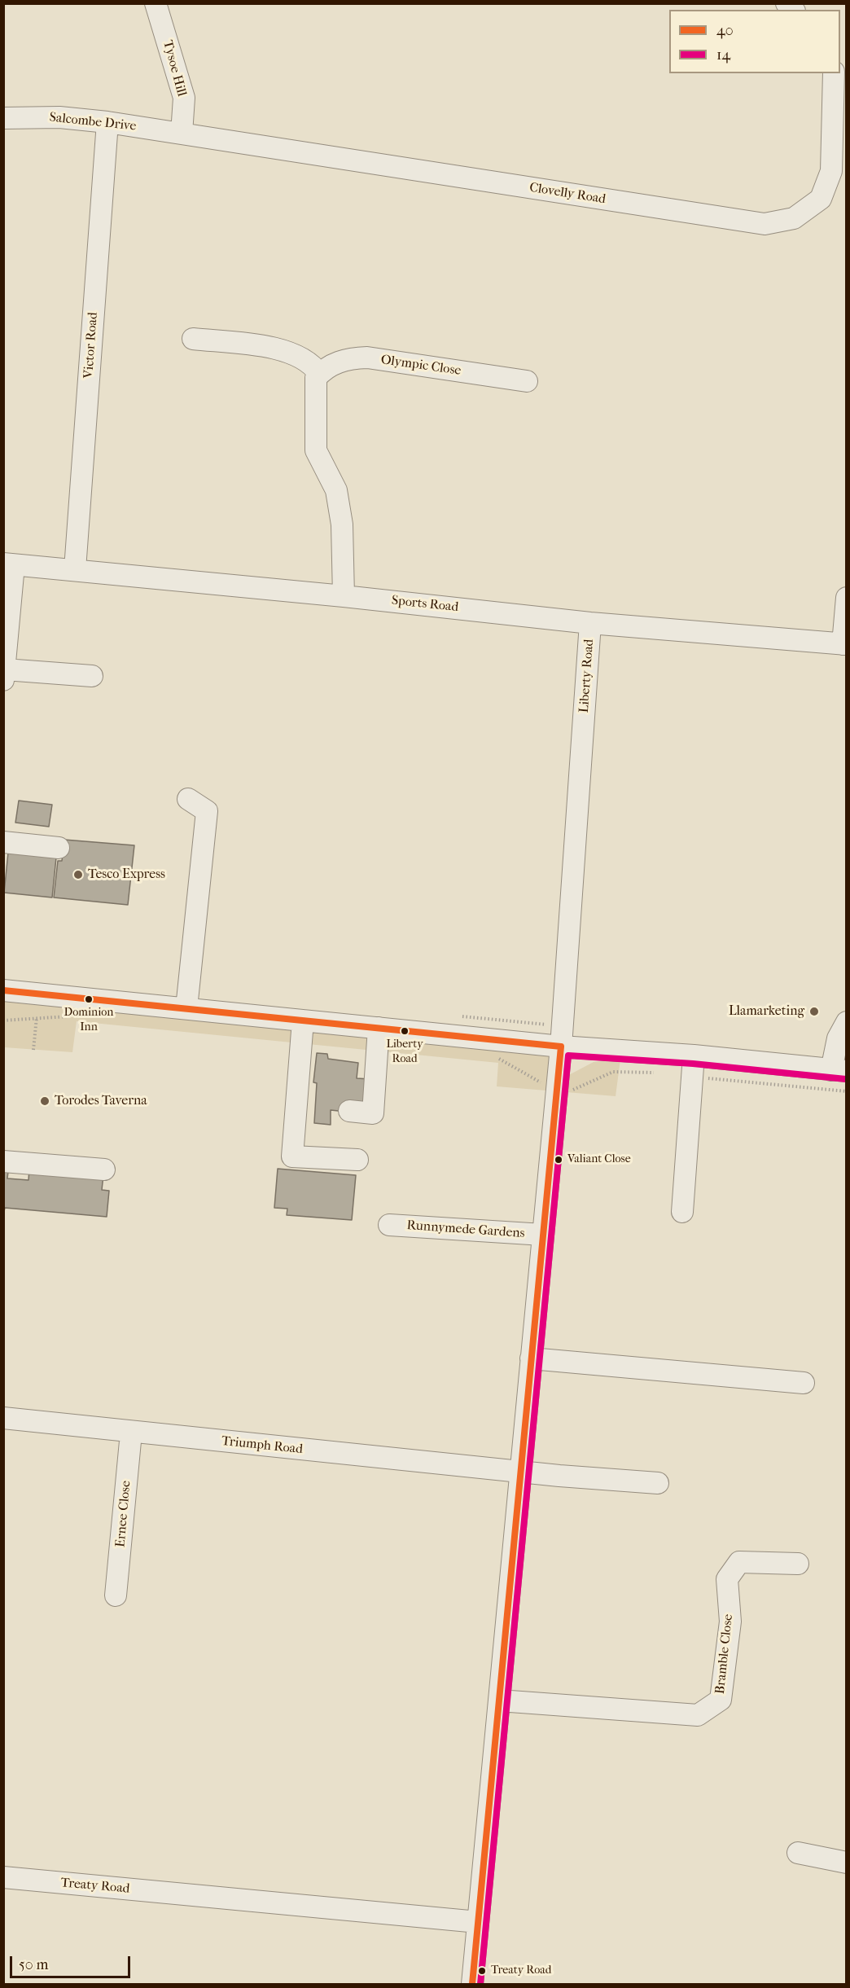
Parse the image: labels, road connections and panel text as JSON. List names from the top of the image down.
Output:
{
  "streets": {
    "street": [
      "Tysoe Hill",
      "Salcombe Drive",
      "Clovelly Road",
      "Victor Road",
      "Olympic Close",
      "Sports Road",
      "Liberty Road",
      "Runnymede Gardens",
      "Triumph Road",
      "Ernee Close",
      "Bramble Close",
      "Treaty Road"
    ]
  },
  "crossings": [
    ["Tysoe Hill", "Salcombe Drive"],
    ["Tysoe Hill", "Clovelly Road"],
    ["Salcombe Drive", "Clovelly Road"],
    ["Salcombe Drive", "Victor Road"],
    ["Victor Road", "Sports Road"],
    ["Sports Road", "Liberty Road"],
    ["Liberty Road", "Runnymede Gardens"],
    ["Liberty Road", "Triumph Road"],
    ["Liberty Road", "Bramble Close"],
    ["Liberty Road", "Treaty Road"],
    ["Triumph Road", "Ernee Close"]
  ],
  "places": [
    "Tesco Express",
    "Dominion Inn",
    "Llamarketing",
    "Liberty Road",
    "Torodes Taverna",
    "Valiant Close",
    "Treaty Road"
  ],
  "lines": ["transit line 40", "transit line 14"],
  "legend": ["40", "14"],
  "scale_bar": "50 m"
}
